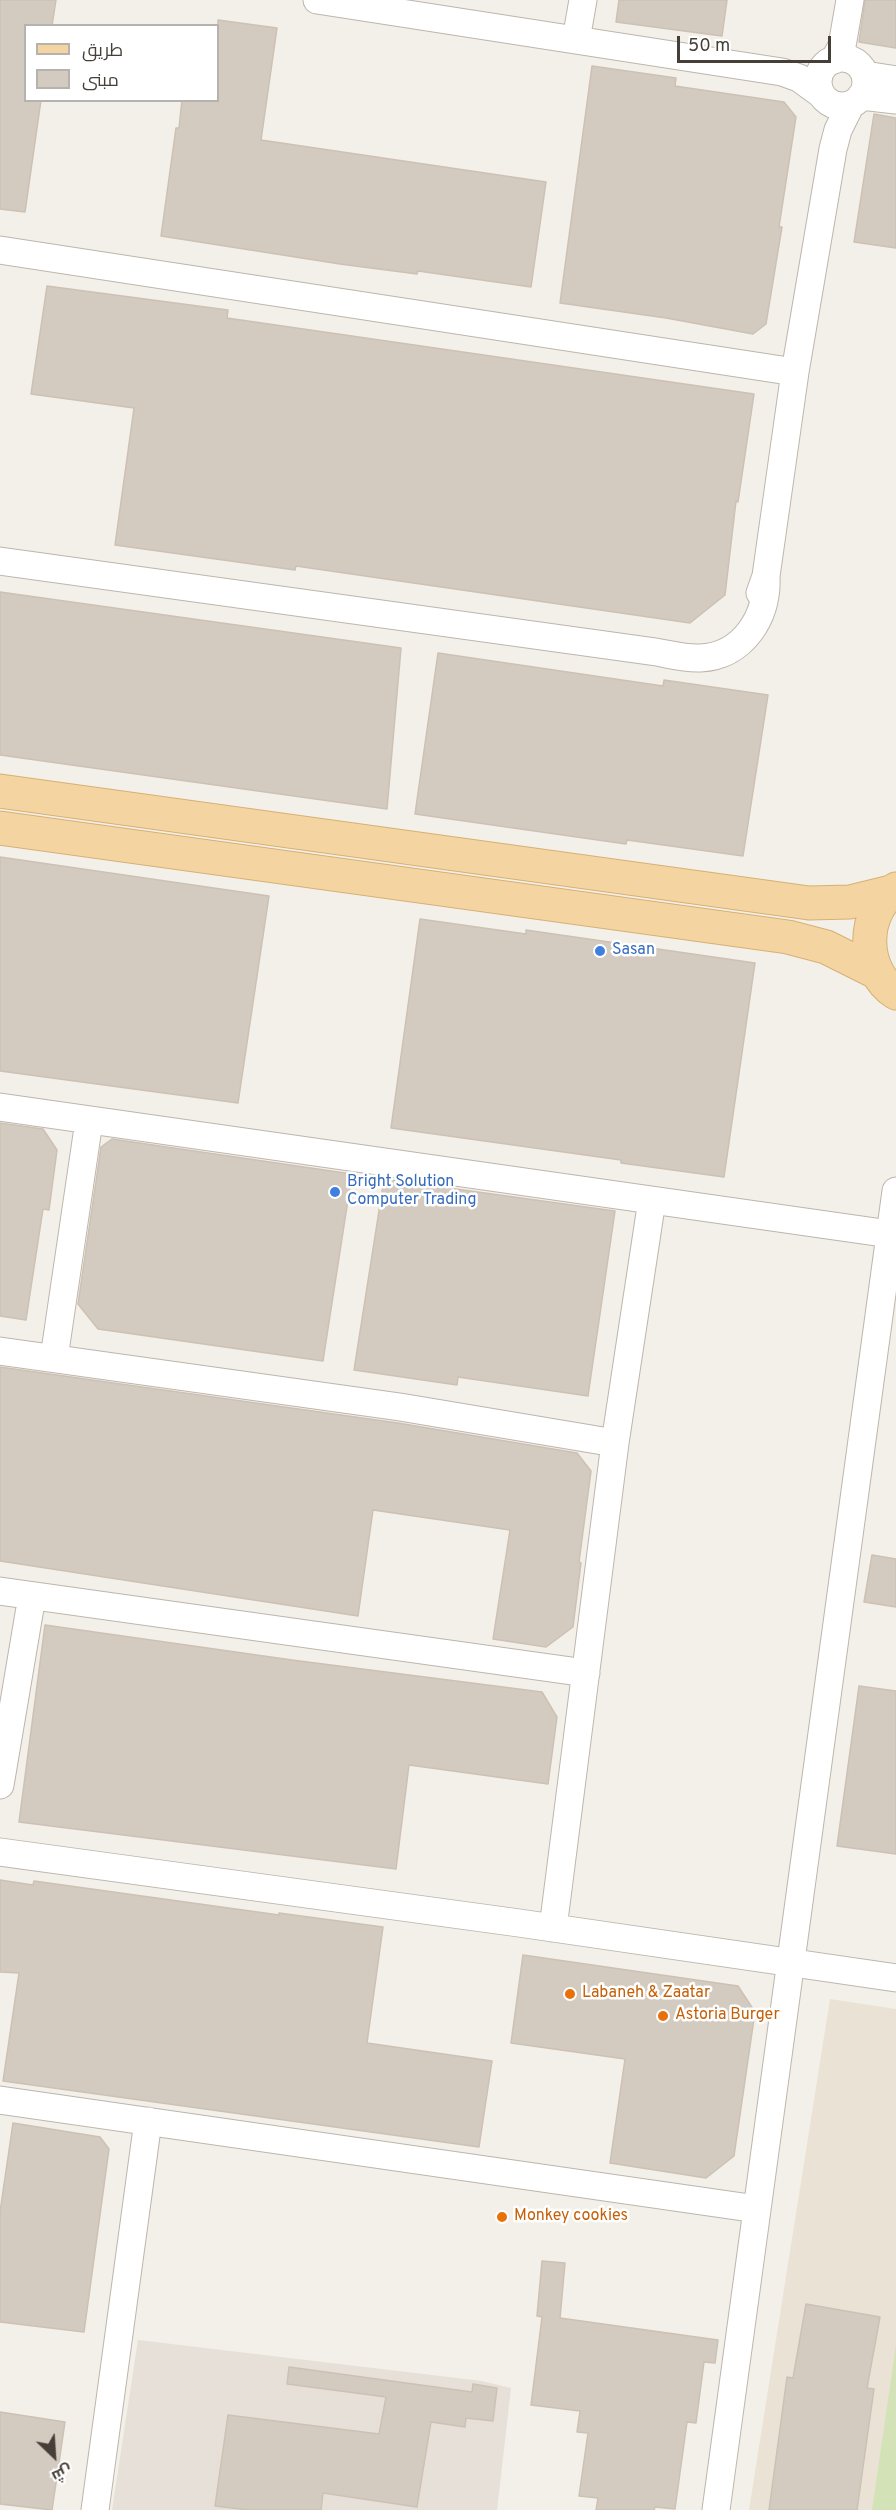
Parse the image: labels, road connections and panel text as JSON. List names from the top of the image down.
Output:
{
  "places": [
    "Sasan",
    "Bright Solution Computer Trading",
    "Labaneh & Zaatar",
    "Astoria Burger",
    "Monkey cookies"
  ],
  "legend": ["طريق", "مبنى"],
  "scale_bar": "50 m",
  "north": "bottom right"
}
